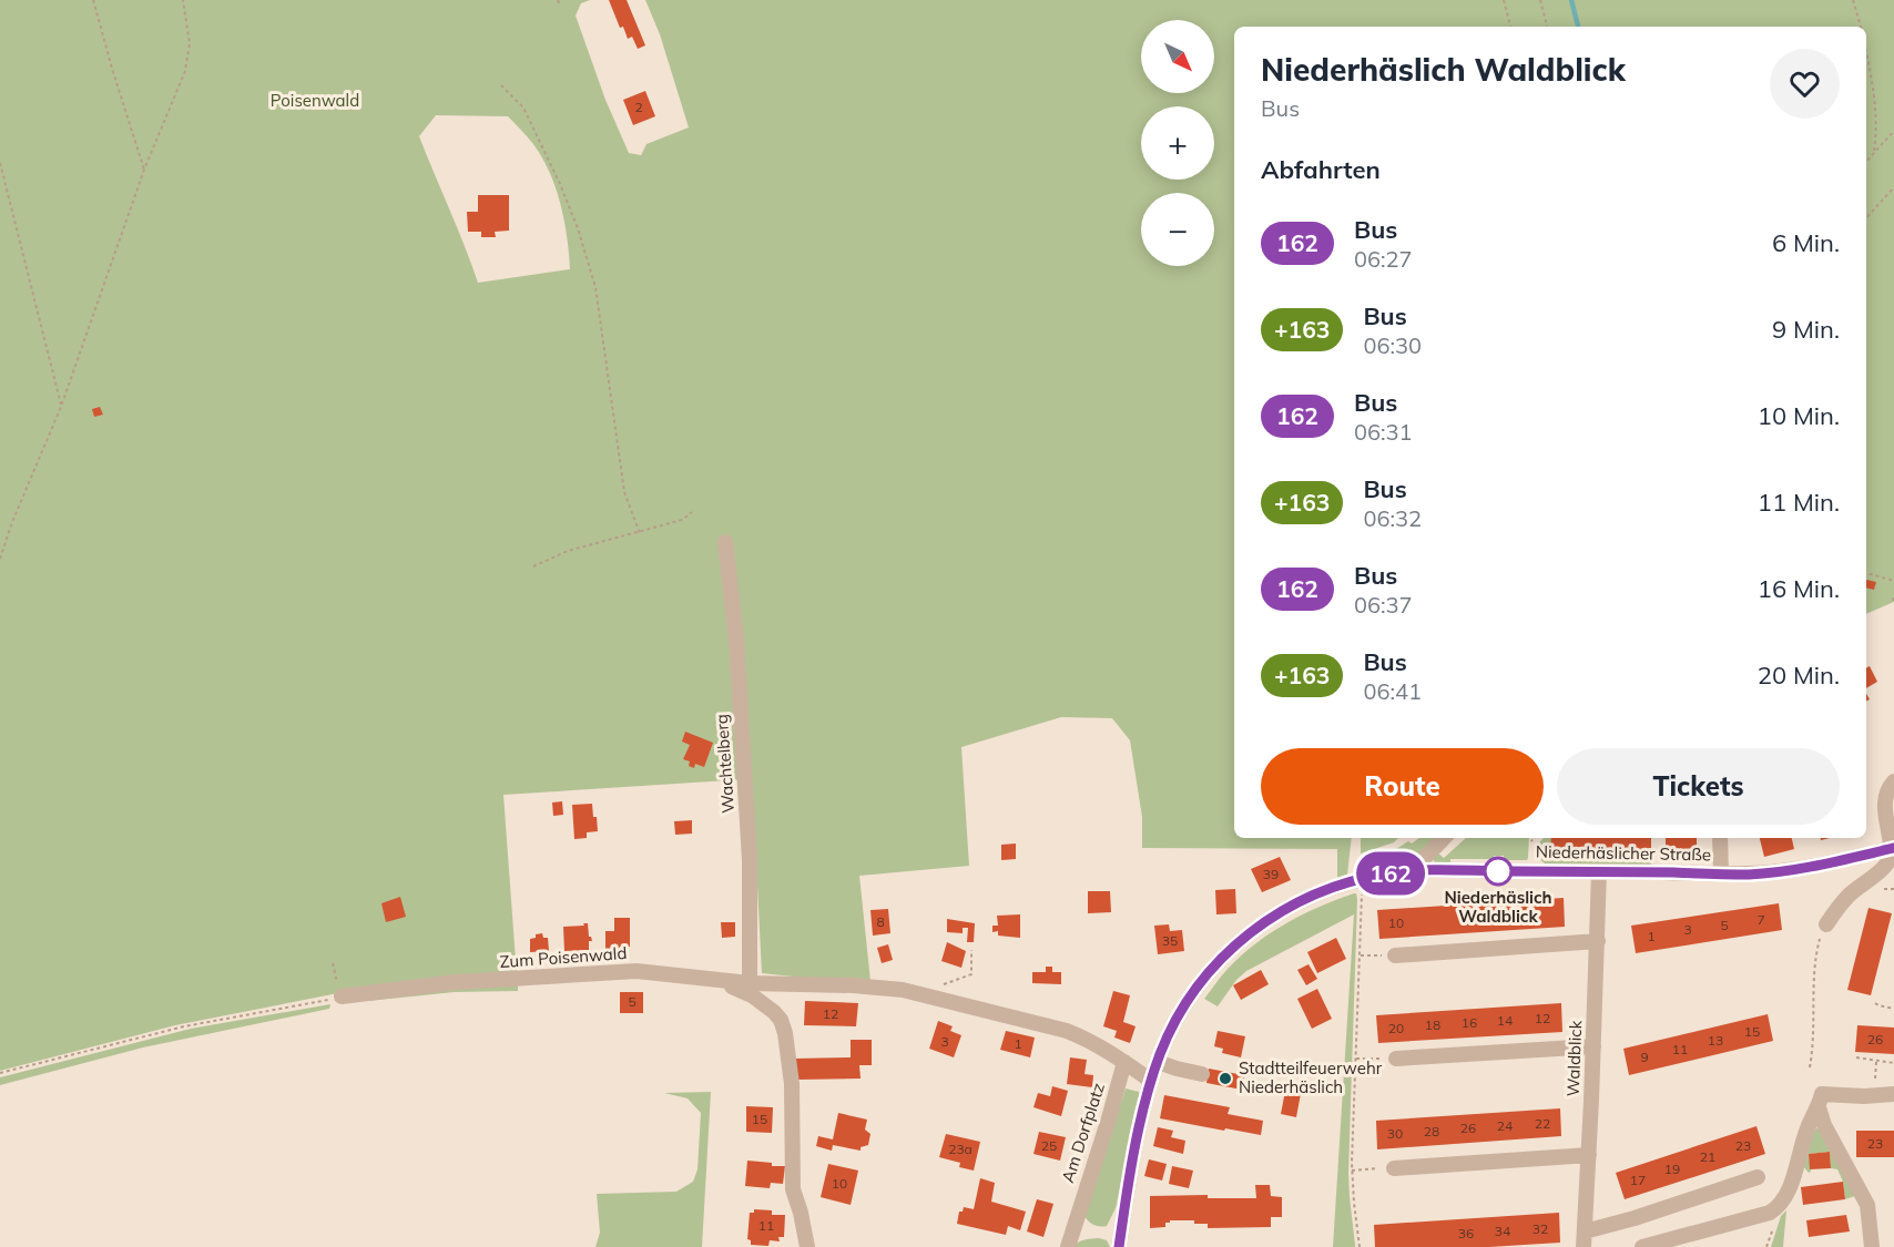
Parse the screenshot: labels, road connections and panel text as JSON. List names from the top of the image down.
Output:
{
  "streets": {
    "street": [
      "Wachtelberg",
      "Niederhäslicher Straße",
      "Zum Poisenwald",
      "Waldblick",
      "Am Dorfplatz"
    ]
  },
  "crossings": [
    ["Wachtelberg", "Zum Poisenwald"],
    ["Niederhäslicher Straße", "Waldblick"],
    ["Zum Poisenwald", "Am Dorfplatz"]
  ],
  "parks": ["Poisenwald"],
  "places": ["Niederhäslich Waldblick", "Stadtteilfeuerwehr Niederhäslich"],
  "lines": ["bus line 162"],
  "house_numbers": [
    "2",
    "39",
    "7",
    "8",
    "10",
    "5",
    "3",
    "1",
    "35",
    "5",
    "12",
    "12",
    "14",
    "16",
    "18",
    "20",
    "15",
    "26",
    "13",
    "3",
    "1",
    "11",
    "9",
    "15",
    "22",
    "24",
    "26",
    "28",
    "30",
    "23",
    "25",
    "23",
    "23a",
    "21",
    "19",
    "17",
    "10",
    "11",
    "32",
    "34",
    "36"
  ],
  "north": "bottom right",
  "page": {
    "on_map": "162",
    "map_buttons": ["+", "−"],
    "heading": [
      ["Niederhäslich Waldblick", "Bus"],
      "Abfahrten"
    ],
    "list": [
      {
        "mark": "162",
        "name": "Bus",
        "note": "06:27",
        "value": "6 Min."
      },
      {
        "mark": "+163",
        "name": "Bus",
        "note": "06:30",
        "value": "9 Min."
      },
      {
        "mark": "162",
        "name": "Bus",
        "note": "06:31",
        "value": "10 Min."
      },
      {
        "mark": "+163",
        "name": "Bus",
        "note": "06:32",
        "value": "11 Min."
      },
      {
        "mark": "162",
        "name": "Bus",
        "note": "06:37",
        "value": "16 Min."
      },
      {
        "mark": "+163",
        "name": "Bus",
        "note": "06:41",
        "value": "20 Min."
      }
    ],
    "buttons": ["Route", "Tickets"]
  }
}
